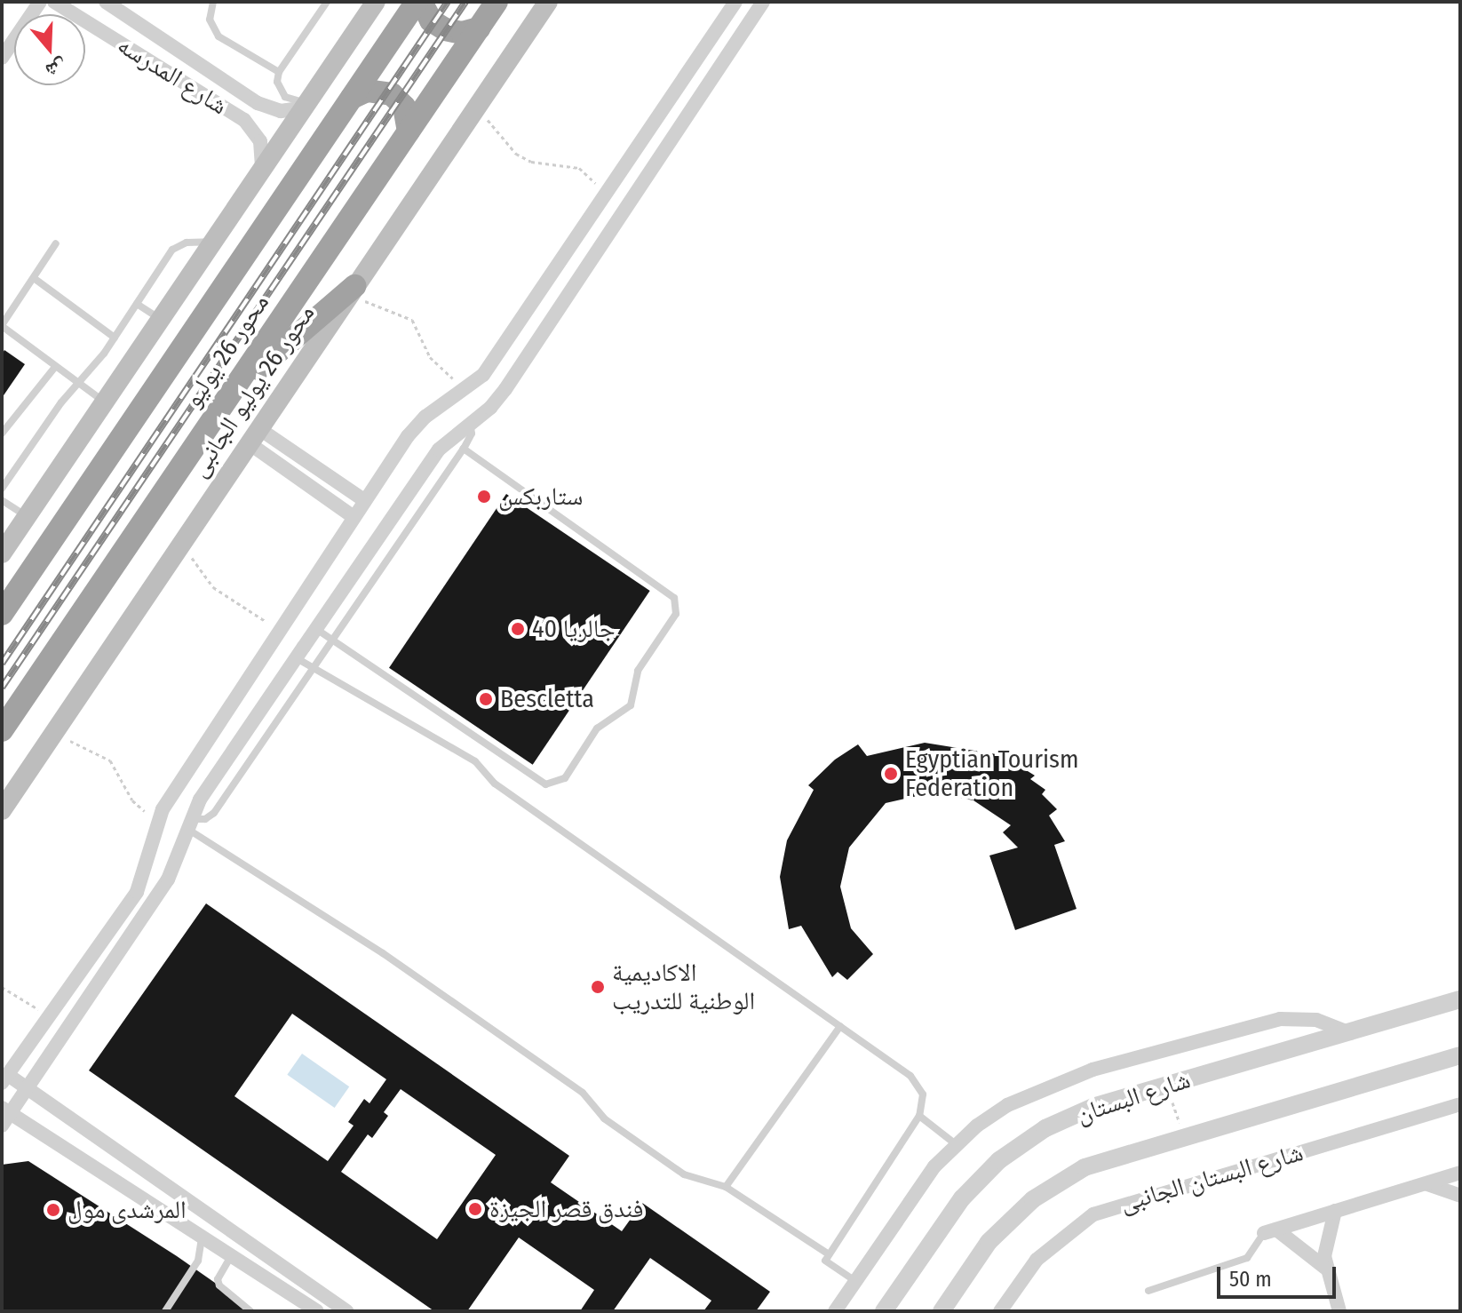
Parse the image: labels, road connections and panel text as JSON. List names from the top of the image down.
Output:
{
  "streets": {
    "highway": ["محور 26 يوليو"],
    "main road": ["محور 26 يوليو الجانبى"],
    "street": ["شارع المدرسه", "شارع البستان", "شارع البستان الجانبى"]
  },
  "places": [
    "ستاربكس",
    "جالريا 40",
    "Bescletta",
    "Egyptian Tourism Federation",
    "الاكاديمية الوطنية للتدريب",
    "فندق قصر الجيزة",
    "المرشدى مول"
  ],
  "scale_bar": "50 m",
  "north": "bottom"
}
